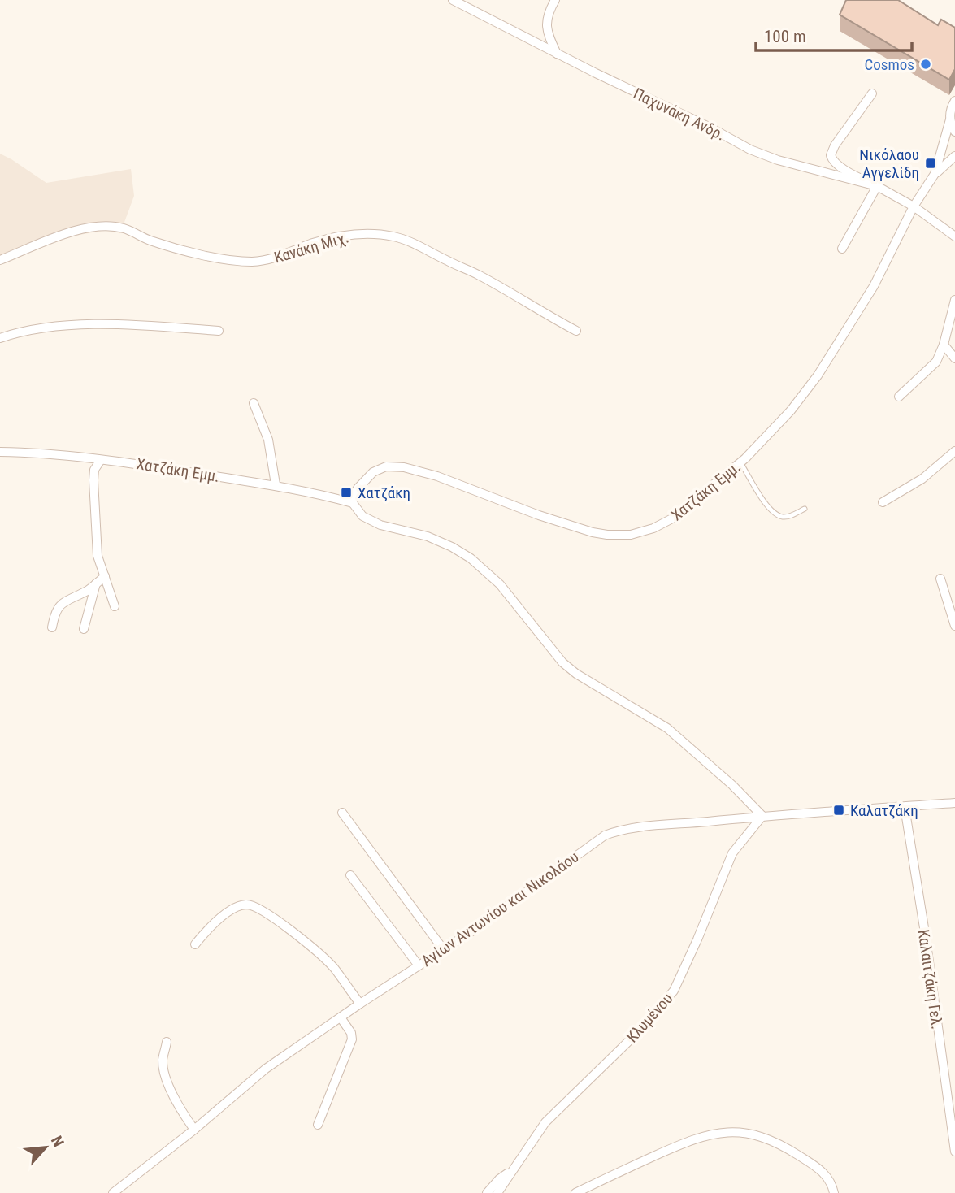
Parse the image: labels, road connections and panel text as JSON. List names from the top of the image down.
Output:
{
  "streets": {
    "street": [
      "Παχυνάκη Ανδρ.",
      "Κανάκη Μιχ.",
      "Χατζάκη Εμμ.",
      "Αγίων Αντωνίου και Νικολάου",
      "Καλαιτζάκη Γελ.",
      "Κλυμένου"
    ]
  },
  "crossings": [
    ["Παχυνάκη Ανδρ.", "Χατζάκη Εμμ."],
    ["Χατζάκη Εμμ.", "Αγίων Αντωνίου και Νικολάου"],
    ["Χατζάκη Εμμ.", "Κλυμένου"],
    ["Αγίων Αντωνίου και Νικολάου", "Καλαιτζάκη Γελ."],
    ["Αγίων Αντωνίου και Νικολάου", "Κλυμένου"]
  ],
  "places": {
    "other": ["Cosmos"],
    "transit": ["Νικόλαου Αγγελίδη", "Χατζάκη", "Καλατζάκη"]
  },
  "scale_bar": "100 m",
  "north": "top right"
}
